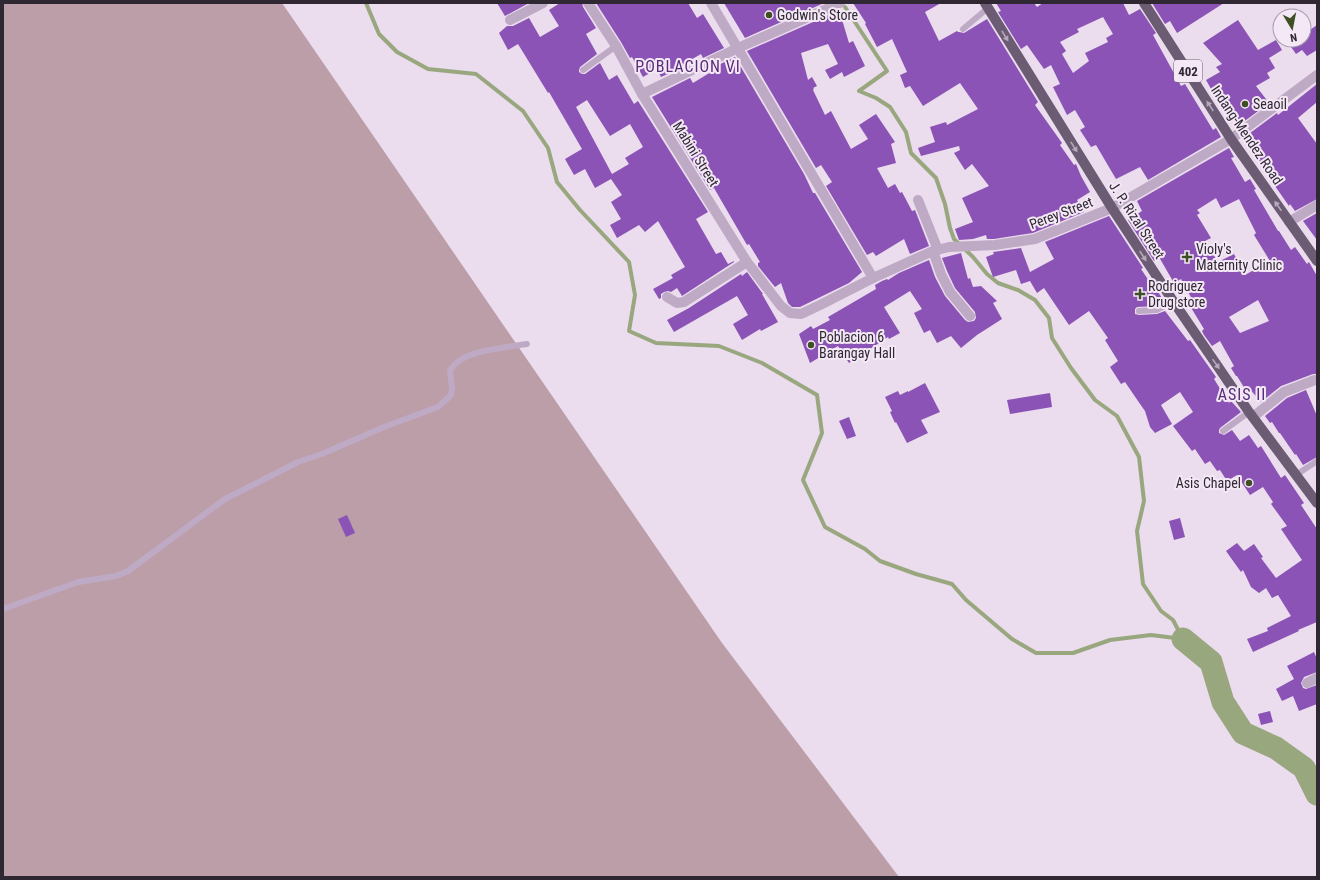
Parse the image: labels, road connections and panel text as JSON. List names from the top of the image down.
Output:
{
  "streets": {
    "main road": ["402", "Indang-Mendez Road", "J. P. Rizal Street"],
    "street": ["Mabini Street", "Perey Street"]
  },
  "crossings": [
    ["Indang-Mendez Road", "Perey Street"],
    ["Mabini Street", "Perey Street"],
    ["Perey Street", "J. P. Rizal Street"]
  ],
  "one_way": ["Indang-Mendez Road", "J. P. Rizal Street"],
  "districts": ["POBLACION VI", "ASIS II"],
  "places": {
    "other": [
      "Godwin's Store",
      "Seaoil",
      "Poblacion 6 Barangay Hall",
      "Asis Chapel"
    ],
    "health": ["Violy's Maternity Clinic", "Rodriguez Drug store"]
  },
  "north": "bottom"
}
